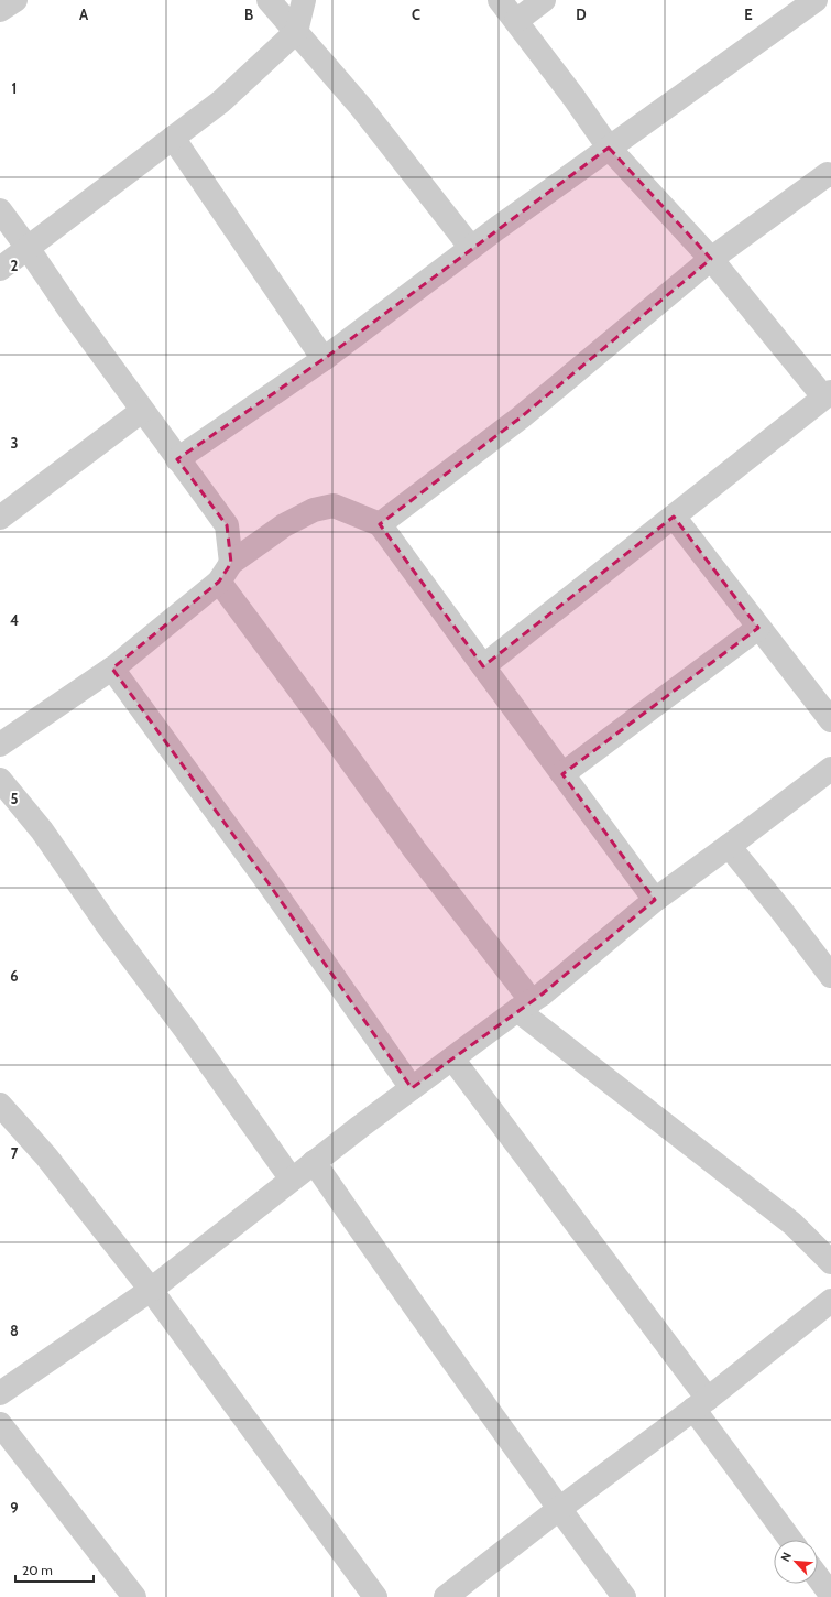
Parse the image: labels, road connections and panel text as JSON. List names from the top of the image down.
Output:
{
  "scale_bar": "20 m",
  "north": "top left",
  "grid": {
    "columns": [
      "A",
      "B",
      "C",
      "D",
      "E"
    ],
    "rows": [
      "1",
      "2",
      "3",
      "4",
      "5",
      "6",
      "7",
      "8",
      "9"
    ]
  }
}
